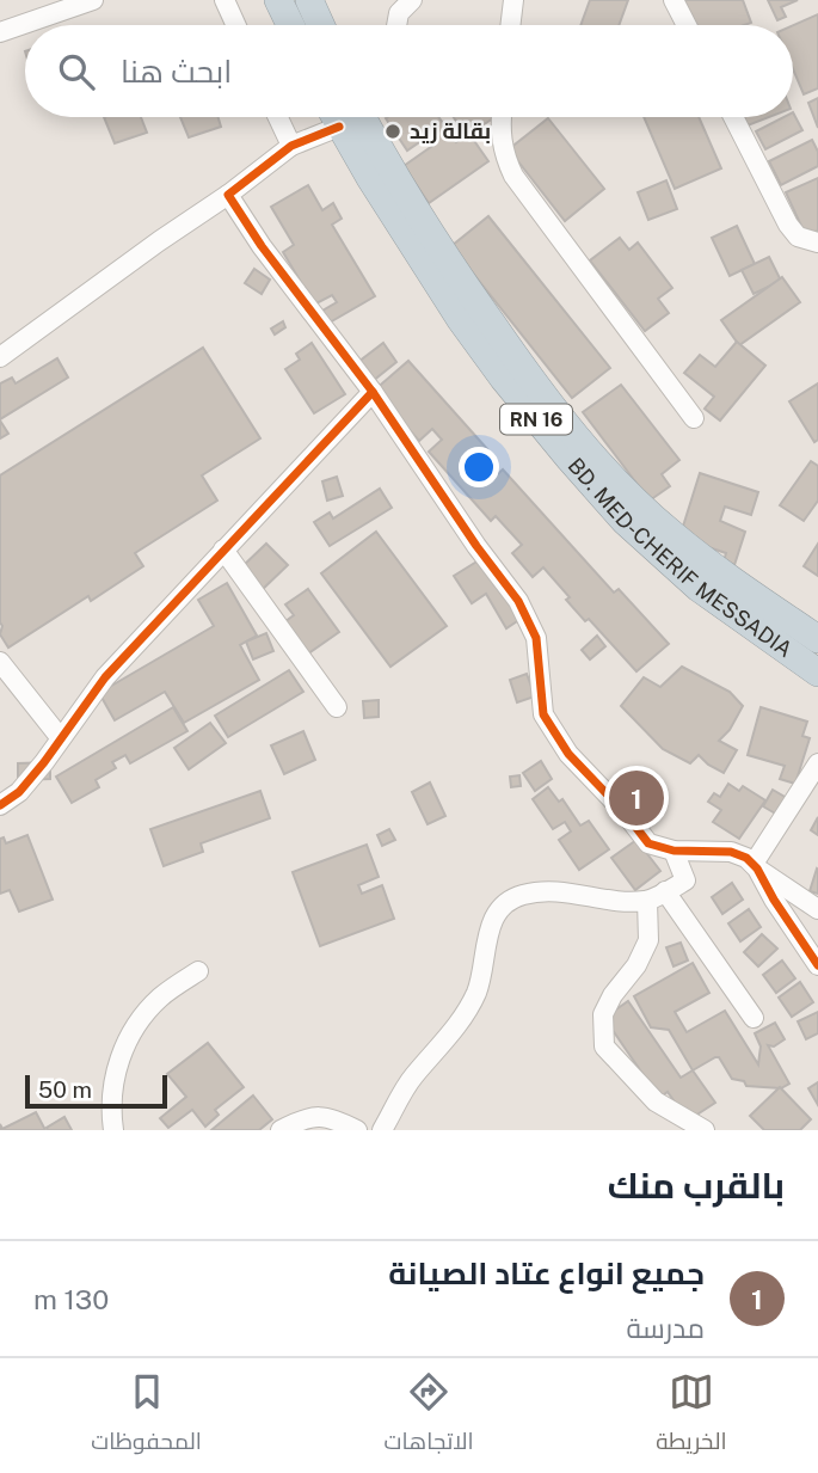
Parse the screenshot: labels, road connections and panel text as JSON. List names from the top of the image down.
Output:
{
  "streets": {
    "highway": ["RN 16", "BD. MED-CHERIF MESSADIA"]
  },
  "places": ["بقالة زيد"],
  "scale_bar": "50 m",
  "page": {
    "search": "ابحث هنا",
    "pins": "1",
    "scale": "50 m",
    "heading": "بالقرب منك",
    "list": [
      {
        "mark": "1",
        "name": "جميع انواع عتاد الصيانة",
        "note": "مدرسة",
        "value": "130 m"
      }
    ],
    "nav": ["الخريطة", "الاتجاهات", "المحفوظات"]
  }
}
